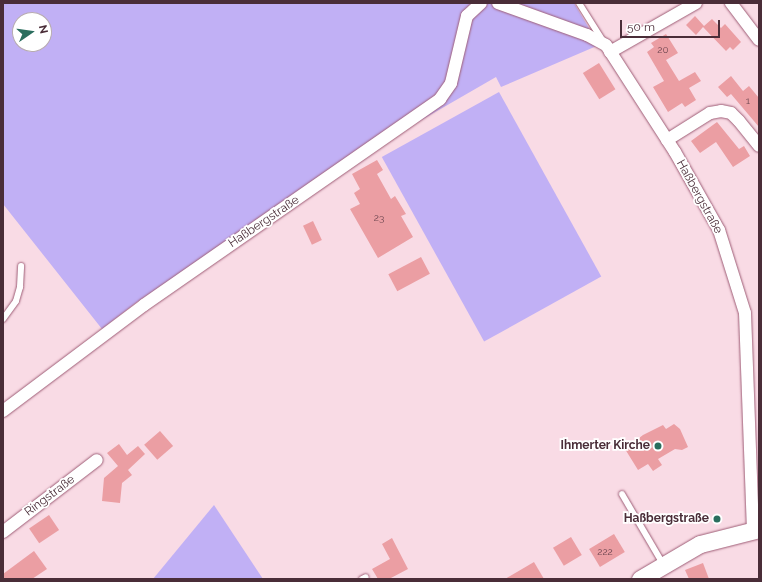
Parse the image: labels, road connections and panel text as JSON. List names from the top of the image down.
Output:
{
  "streets": {
    "street": ["Haßbergstraße", "Ringstraße"]
  },
  "places": ["Ihmerter Kirche", "Haßbergstraße"],
  "house_numbers": [
    "20",
    "1",
    "23",
    "222"
  ],
  "scale_bar": "50 m",
  "north": "right"
}
